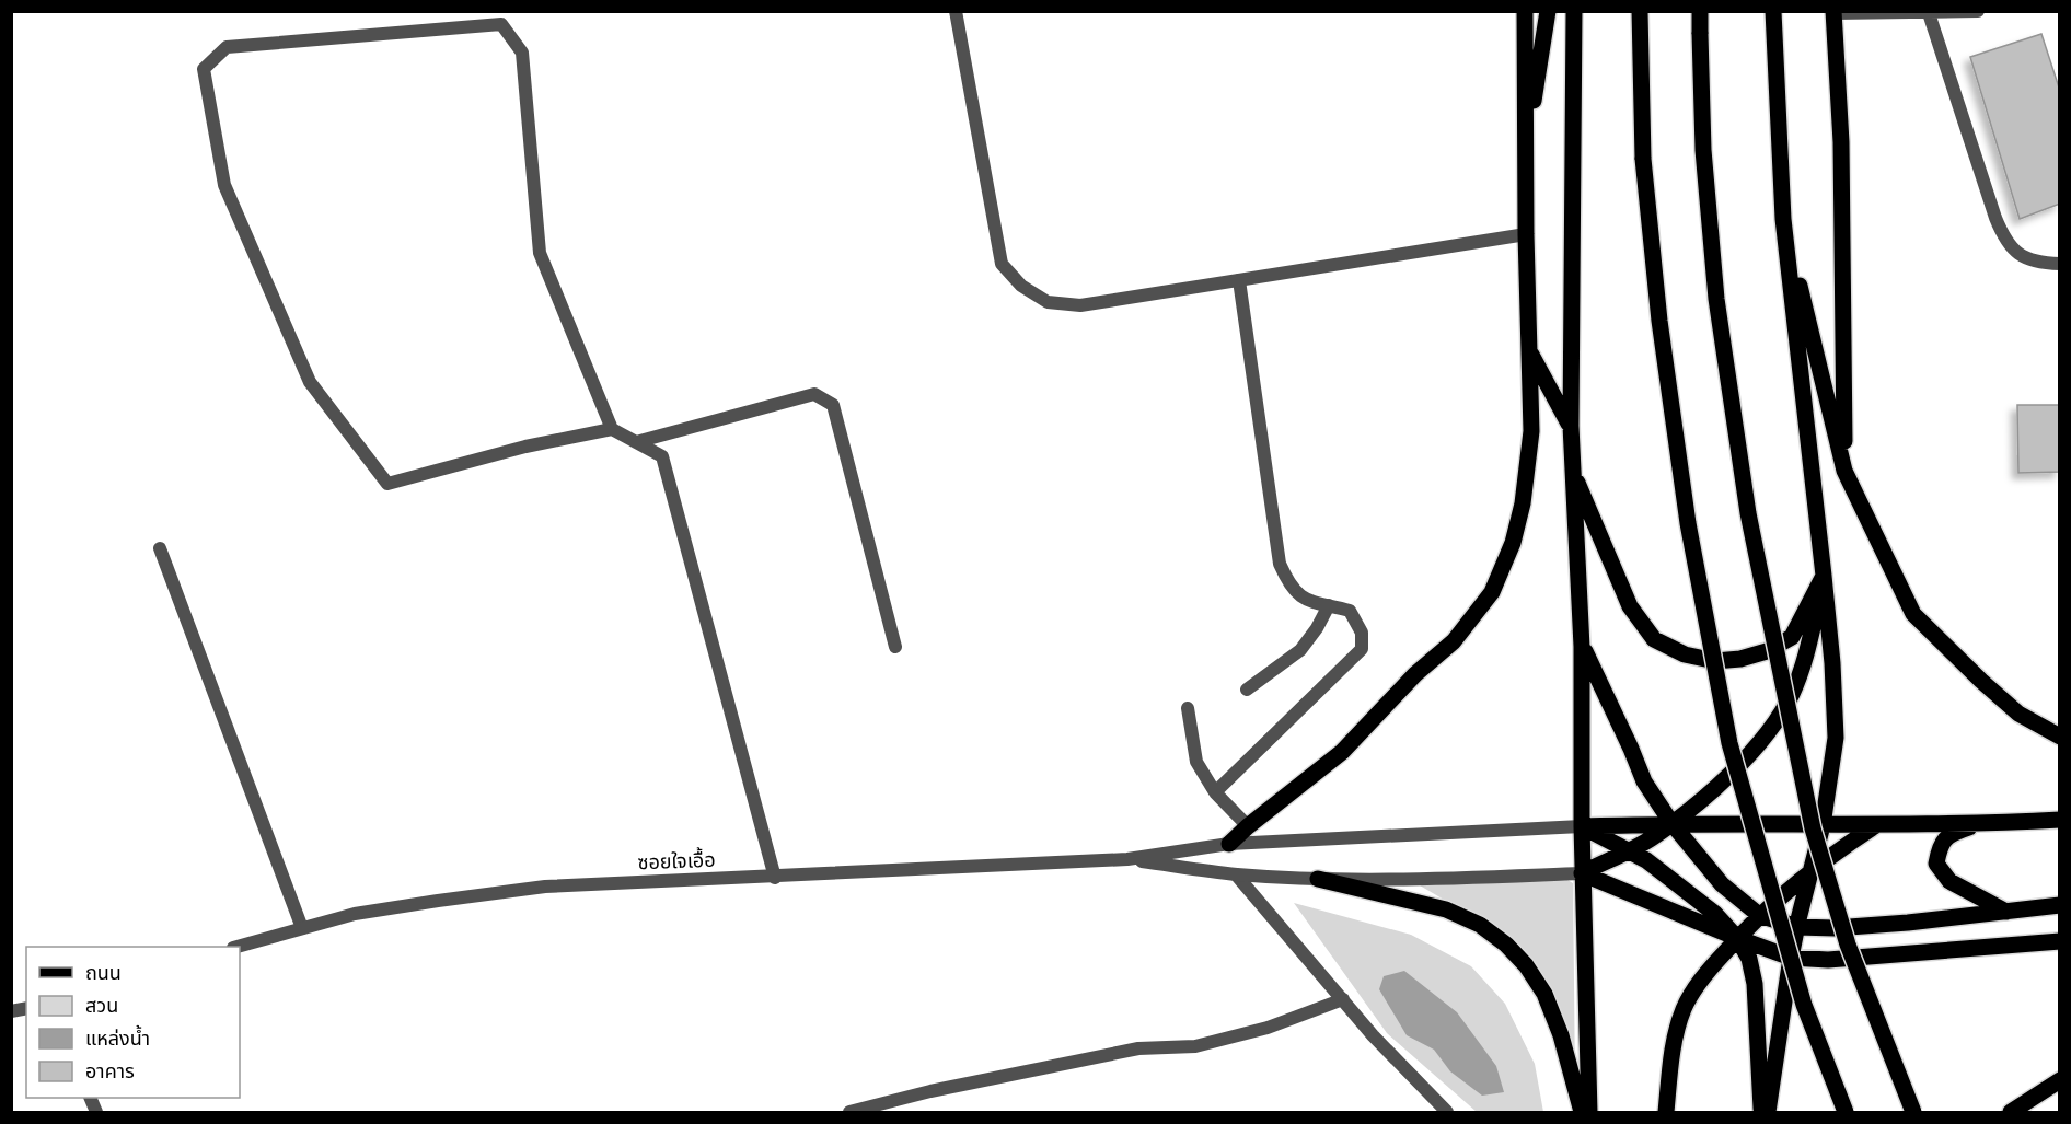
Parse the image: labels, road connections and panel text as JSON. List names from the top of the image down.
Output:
{
  "streets": {
    "street": ["ซอยใจเอื้อ"]
  },
  "legend": [
    "ถนน",
    "สวน",
    "แหล่งน้ำ",
    "อาคาร"
  ]
}
